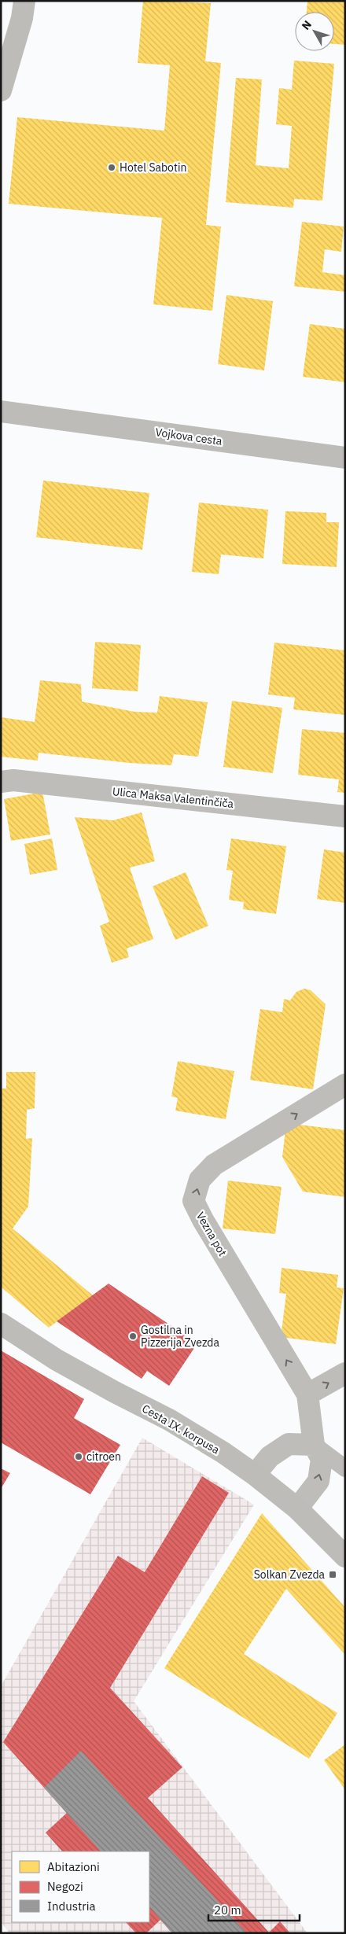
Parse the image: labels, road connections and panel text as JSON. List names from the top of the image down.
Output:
{
  "streets": {
    "main road": ["Vojkova cesta", "Cesta IX. korpusa"],
    "street": ["Ulica Maksa Valentinčiča", "Vezna pot"]
  },
  "places": {
    "other": ["Hotel Sabotin", "Gostilna in Pizzerija Zvezda", "citroen"],
    "transit": ["Solkan Zvezda"]
  },
  "legend": ["Abitazioni", "Negozi", "Industria"],
  "scale_bar": "20 m",
  "north": "top left"
}
